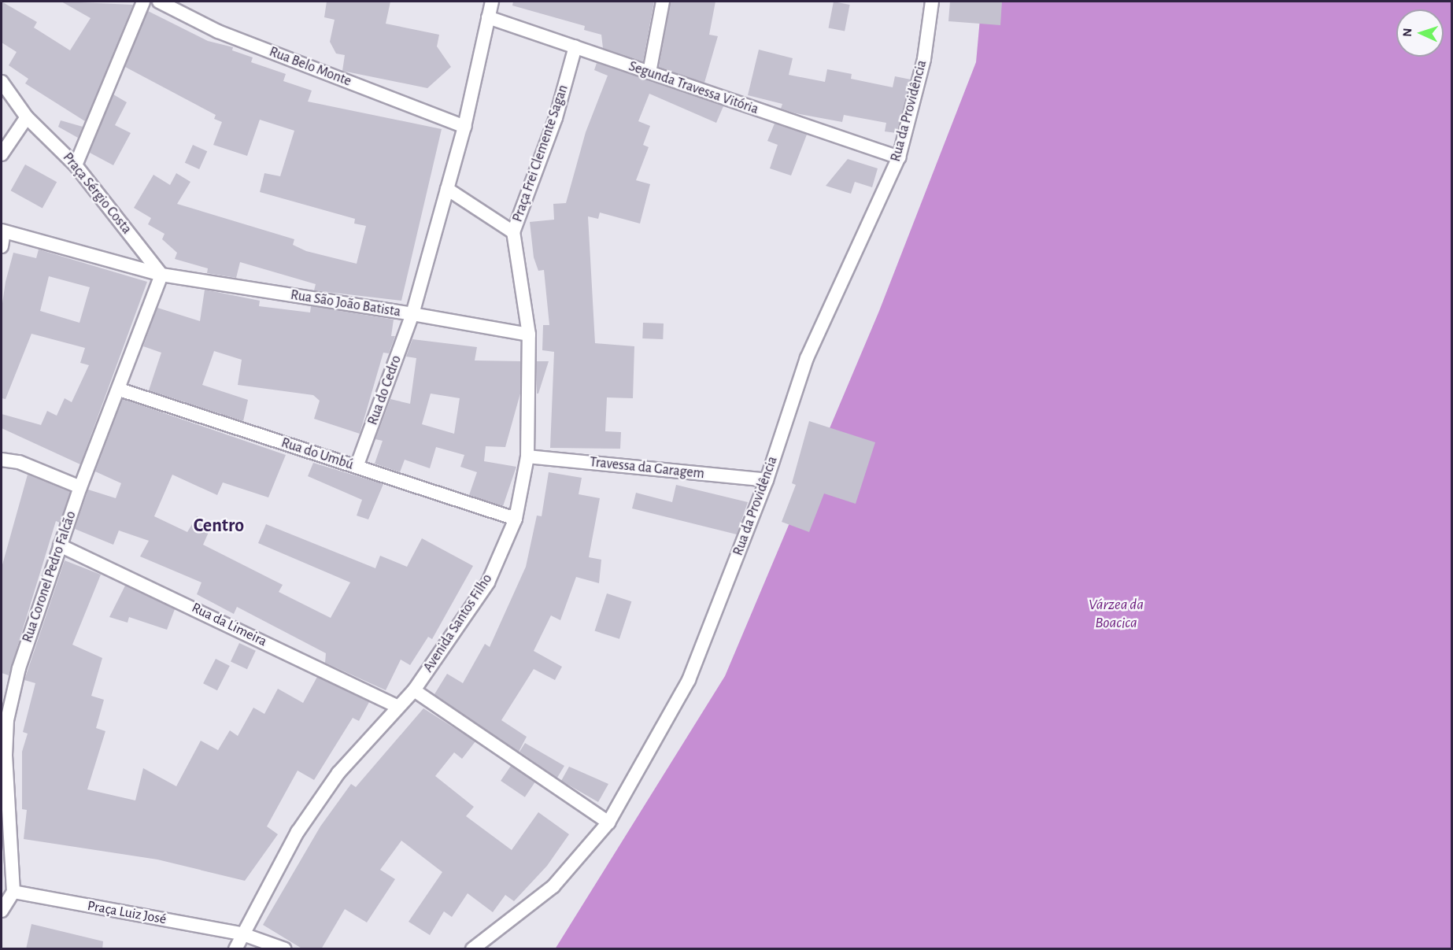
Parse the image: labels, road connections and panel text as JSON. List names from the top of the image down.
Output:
{
  "streets": {
    "street": [
      "Rua Belo Monte",
      "Segunda Travessa Vitória",
      "Rua da Providência",
      "Praça Frei Clemente Sagan",
      "Praça Sérgio Costa",
      "Rua São João Batista",
      "Rua do Cedro",
      "Rua do Umbú",
      "Travessa da Garagem",
      "Rua Coronel Pedro Falcão",
      "Avenida Santos Filho",
      "Rua da Limeira",
      "Praça Luiz José"
    ]
  },
  "crossings": [
    ["Rua Belo Monte", "Rua do Cedro"],
    ["Segunda Travessa Vitória", "Rua da Providência"],
    ["Segunda Travessa Vitória", "Praça Frei Clemente Sagan"],
    ["Segunda Travessa Vitória", "Rua do Cedro"],
    ["Rua da Providência", "Travessa da Garagem"],
    ["Praça Frei Clemente Sagan", "Avenida Santos Filho"],
    ["Praça Sérgio Costa", "Rua São João Batista"],
    ["Praça Sérgio Costa", "Rua Coronel Pedro Falcão"],
    ["Rua São João Batista", "Rua do Cedro"],
    ["Rua São João Batista", "Rua Coronel Pedro Falcão"],
    ["Rua São João Batista", "Avenida Santos Filho"],
    ["Rua do Cedro", "Rua do Umbú"],
    ["Rua do Umbú", "Rua Coronel Pedro Falcão"],
    ["Rua do Umbú", "Avenida Santos Filho"],
    ["Travessa da Garagem", "Avenida Santos Filho"],
    ["Rua Coronel Pedro Falcão", "Rua da Limeira"],
    ["Rua Coronel Pedro Falcão", "Praça Luiz José"],
    ["Avenida Santos Filho", "Rua da Limeira"],
    ["Avenida Santos Filho", "Praça Luiz José"]
  ],
  "districts": ["Centro"],
  "water": ["Várzea da Boacica"],
  "north": "left"
}
